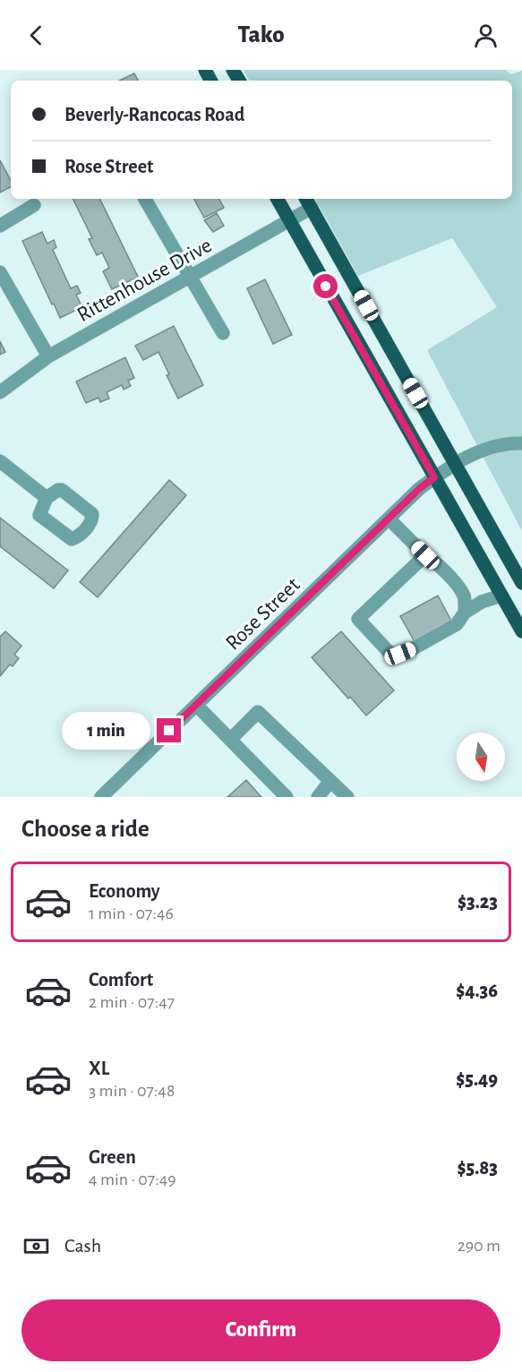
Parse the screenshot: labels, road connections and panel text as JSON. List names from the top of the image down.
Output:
{
  "streets": {
    "street": ["Rittenhouse Drive", "Rose Street"]
  },
  "north": "bottom",
  "page": {
    "header": "Tako",
    "banner": ["Beverly-Rancocas Road", "Rose Street"],
    "bubble": "1 min",
    "heading": "Choose a ride",
    "list": [
      {
        "name": "Economy",
        "note": "1 min · 07:46",
        "value": "$3.23"
      },
      {
        "name": "Comfort",
        "note": "2 min · 07:47",
        "value": "$4.36"
      },
      {
        "name": "XL",
        "note": "3 min · 07:48",
        "value": "$5.49"
      },
      {
        "name": "Green",
        "note": "4 min · 07:49",
        "value": "$5.83"
      }
    ],
    "pay": ["Cash", "290 m"],
    "buttons": "Confirm"
  }
}
